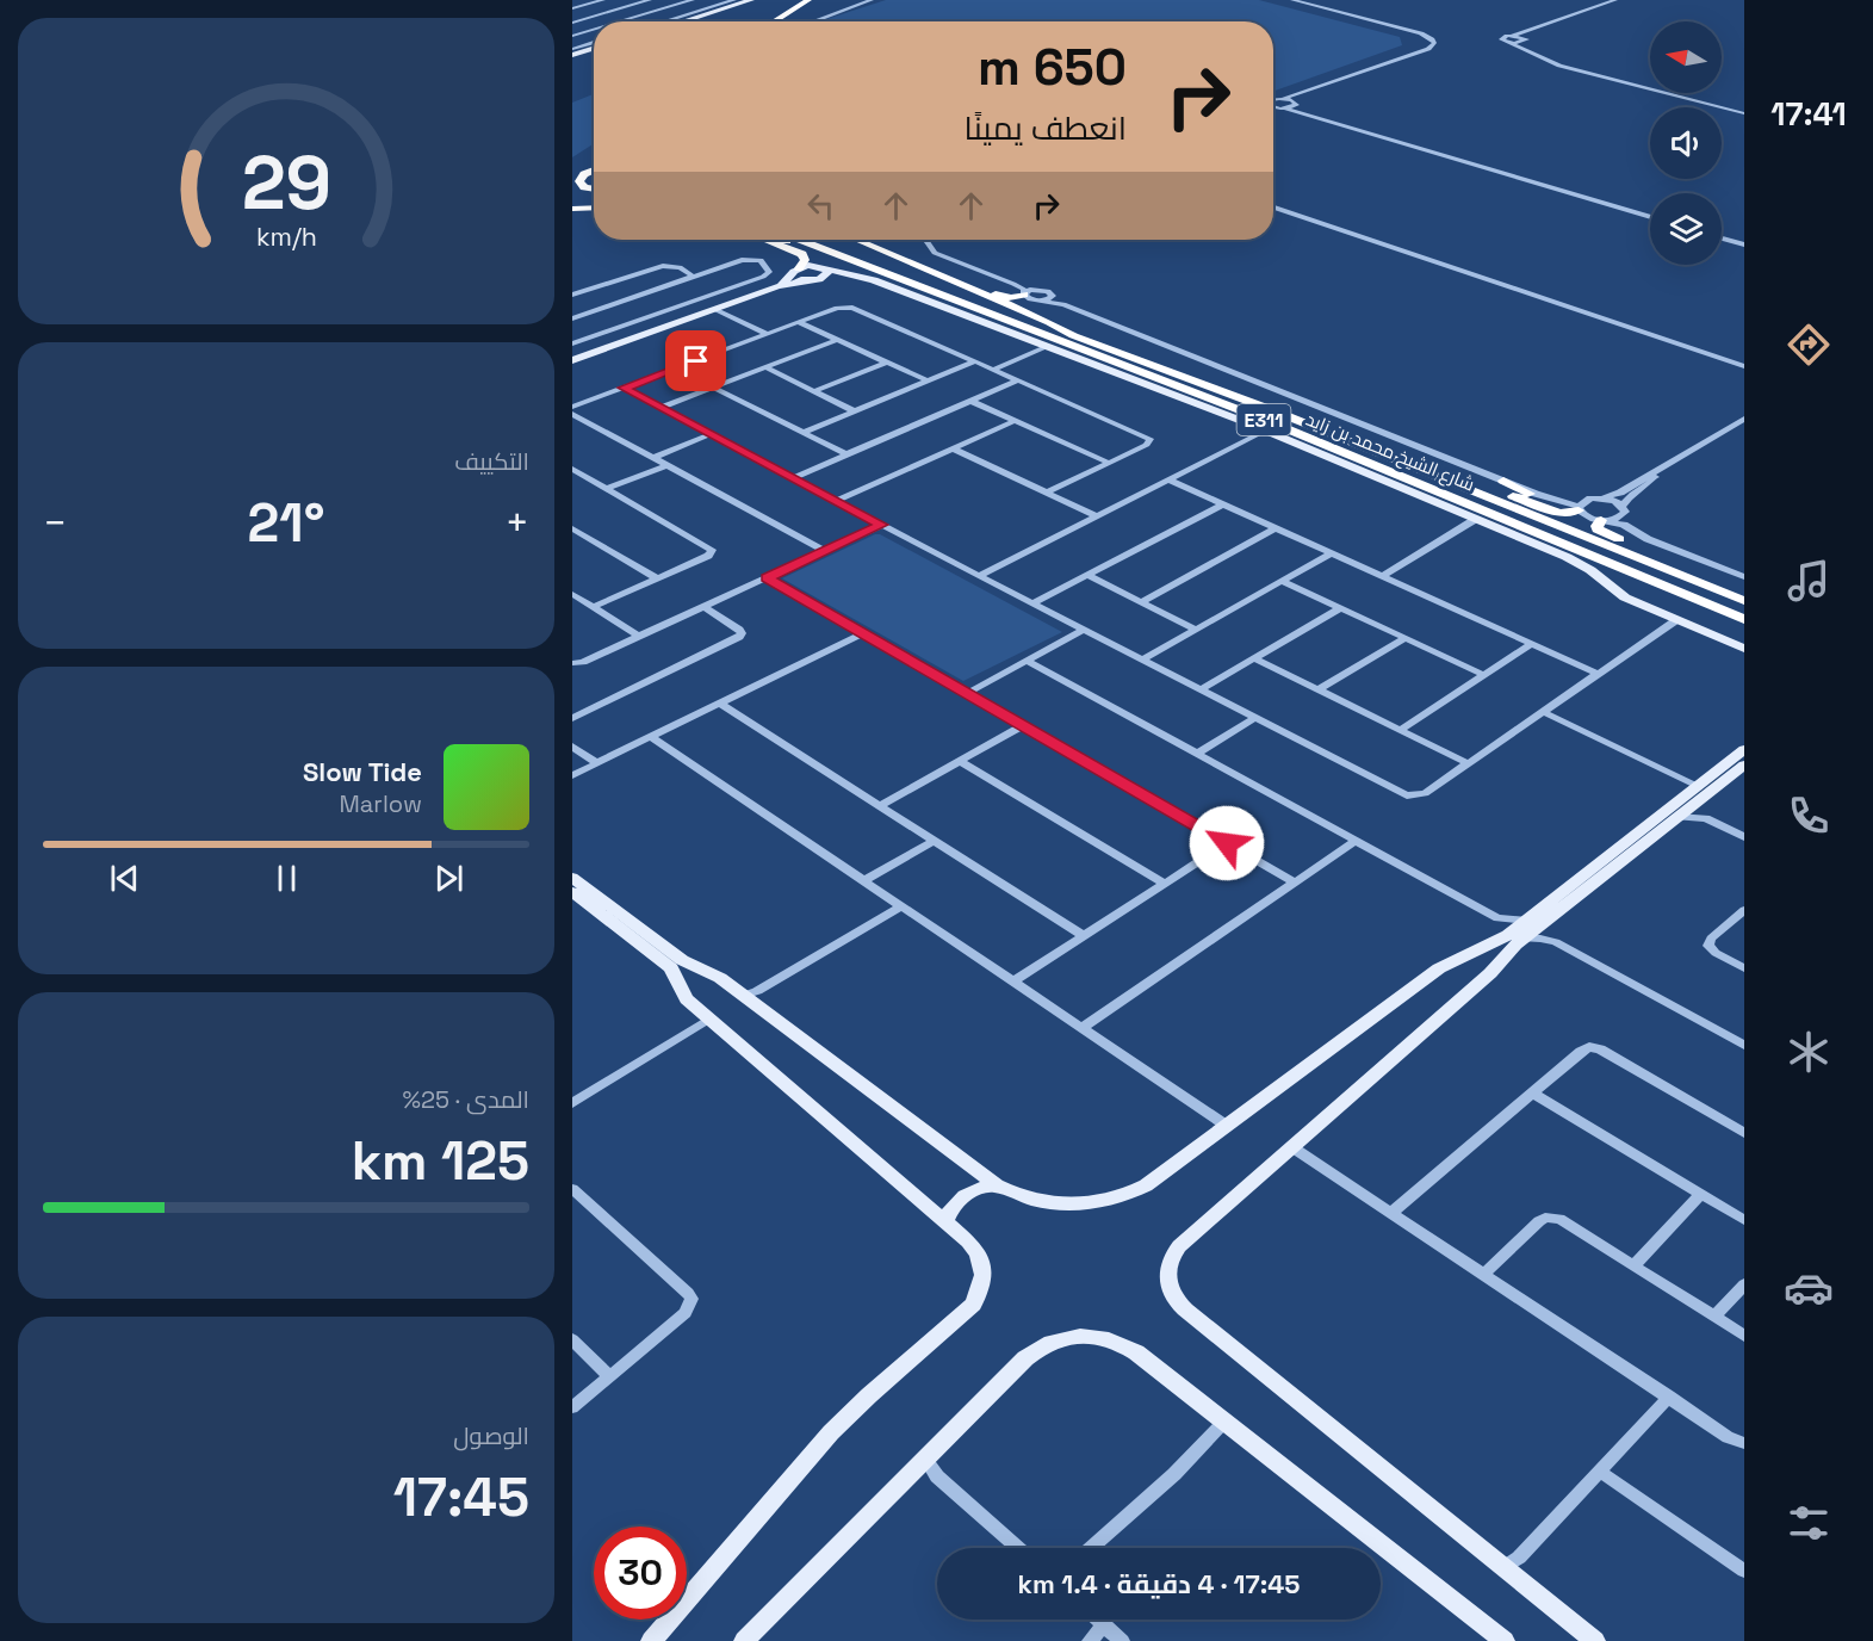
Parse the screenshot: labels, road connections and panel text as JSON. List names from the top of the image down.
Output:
{
  "streets": {
    "highway": ["E311", "شارع الشيخ محمد بن زايد"]
  },
  "north": "left",
  "page": {
    "tabs": "17:41",
    "turn": ["650 m", "انعطف يمينًا"],
    "tile": [
      "التكييف",
      ["المدى · 25%", "125 km"],
      ["الوصول", "17:45"]
    ],
    "heat": ["−", "21°", "+"],
    "song": ["Slow Tide", "Marlow"],
    "limit": "30",
    "trip": "17:45 · 4 دقيقة · 1.4 km",
    "gauge": ["29", "km/h"]
  }
}
